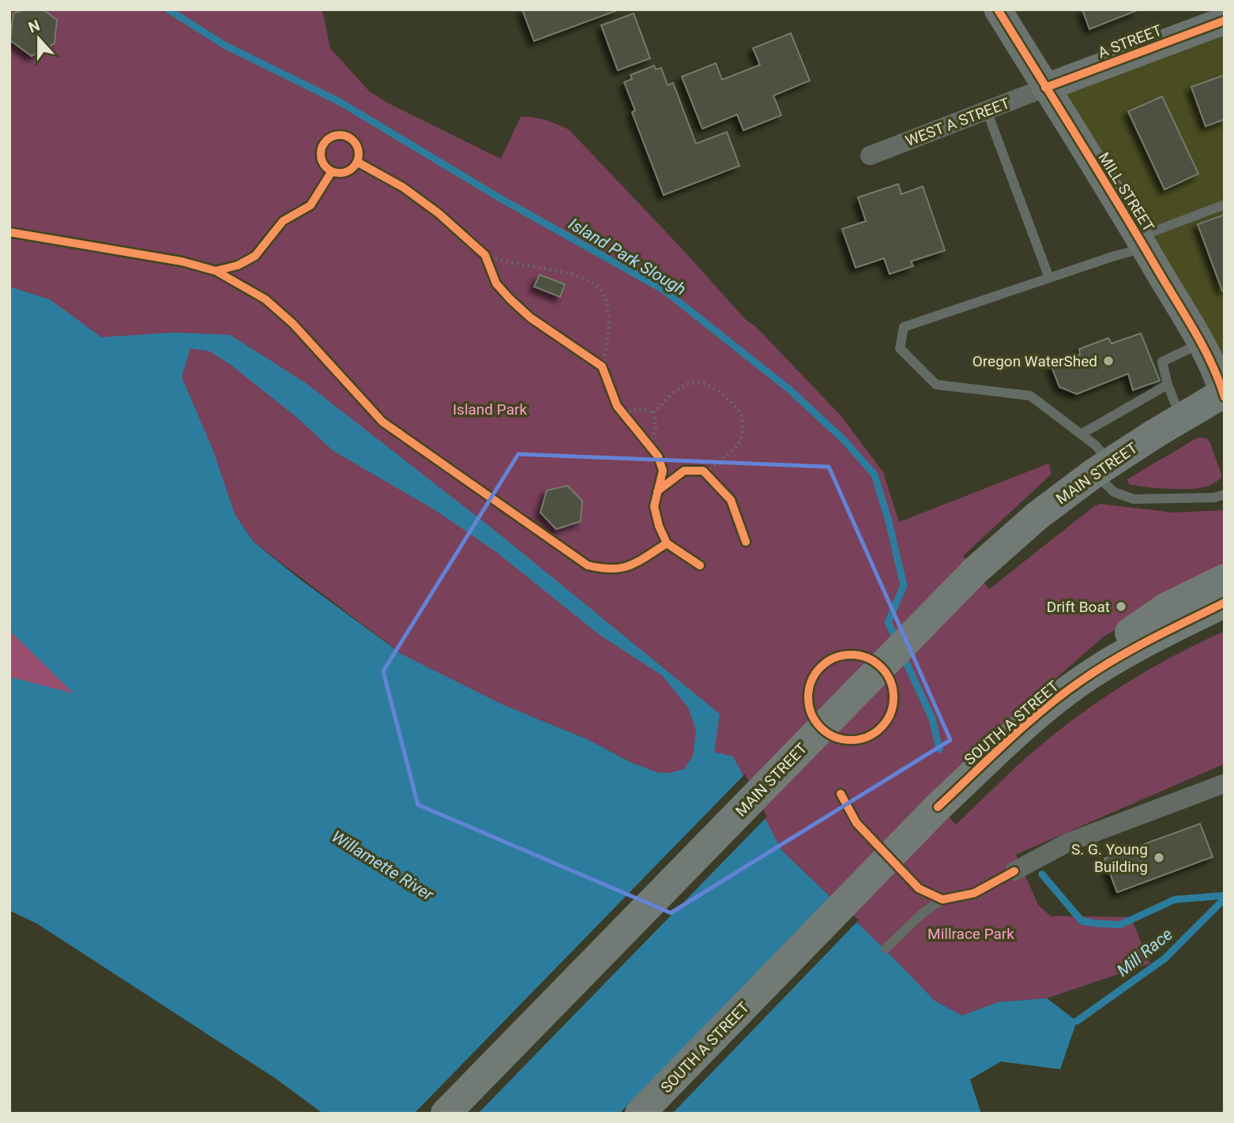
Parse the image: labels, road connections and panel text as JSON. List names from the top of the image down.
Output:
{
  "streets": {
    "main road": ["MAIN STREET", "SOUTH A STREET"],
    "street": ["A STREET", "WEST A STREET", "MILL STREET"]
  },
  "crossings": [
    ["A STREET", "WEST A STREET"],
    ["A STREET", "MILL STREET"],
    ["WEST A STREET", "MILL STREET"],
    ["MILL STREET", "MAIN STREET"]
  ],
  "water": ["Island Park Slough", "Willamette River", "Mill Race"],
  "parks": ["Island Park", "Millrace Park"],
  "places": ["Oregon WaterShed", "Drift Boat", "S. G. Young Building"],
  "north": "top"
}
